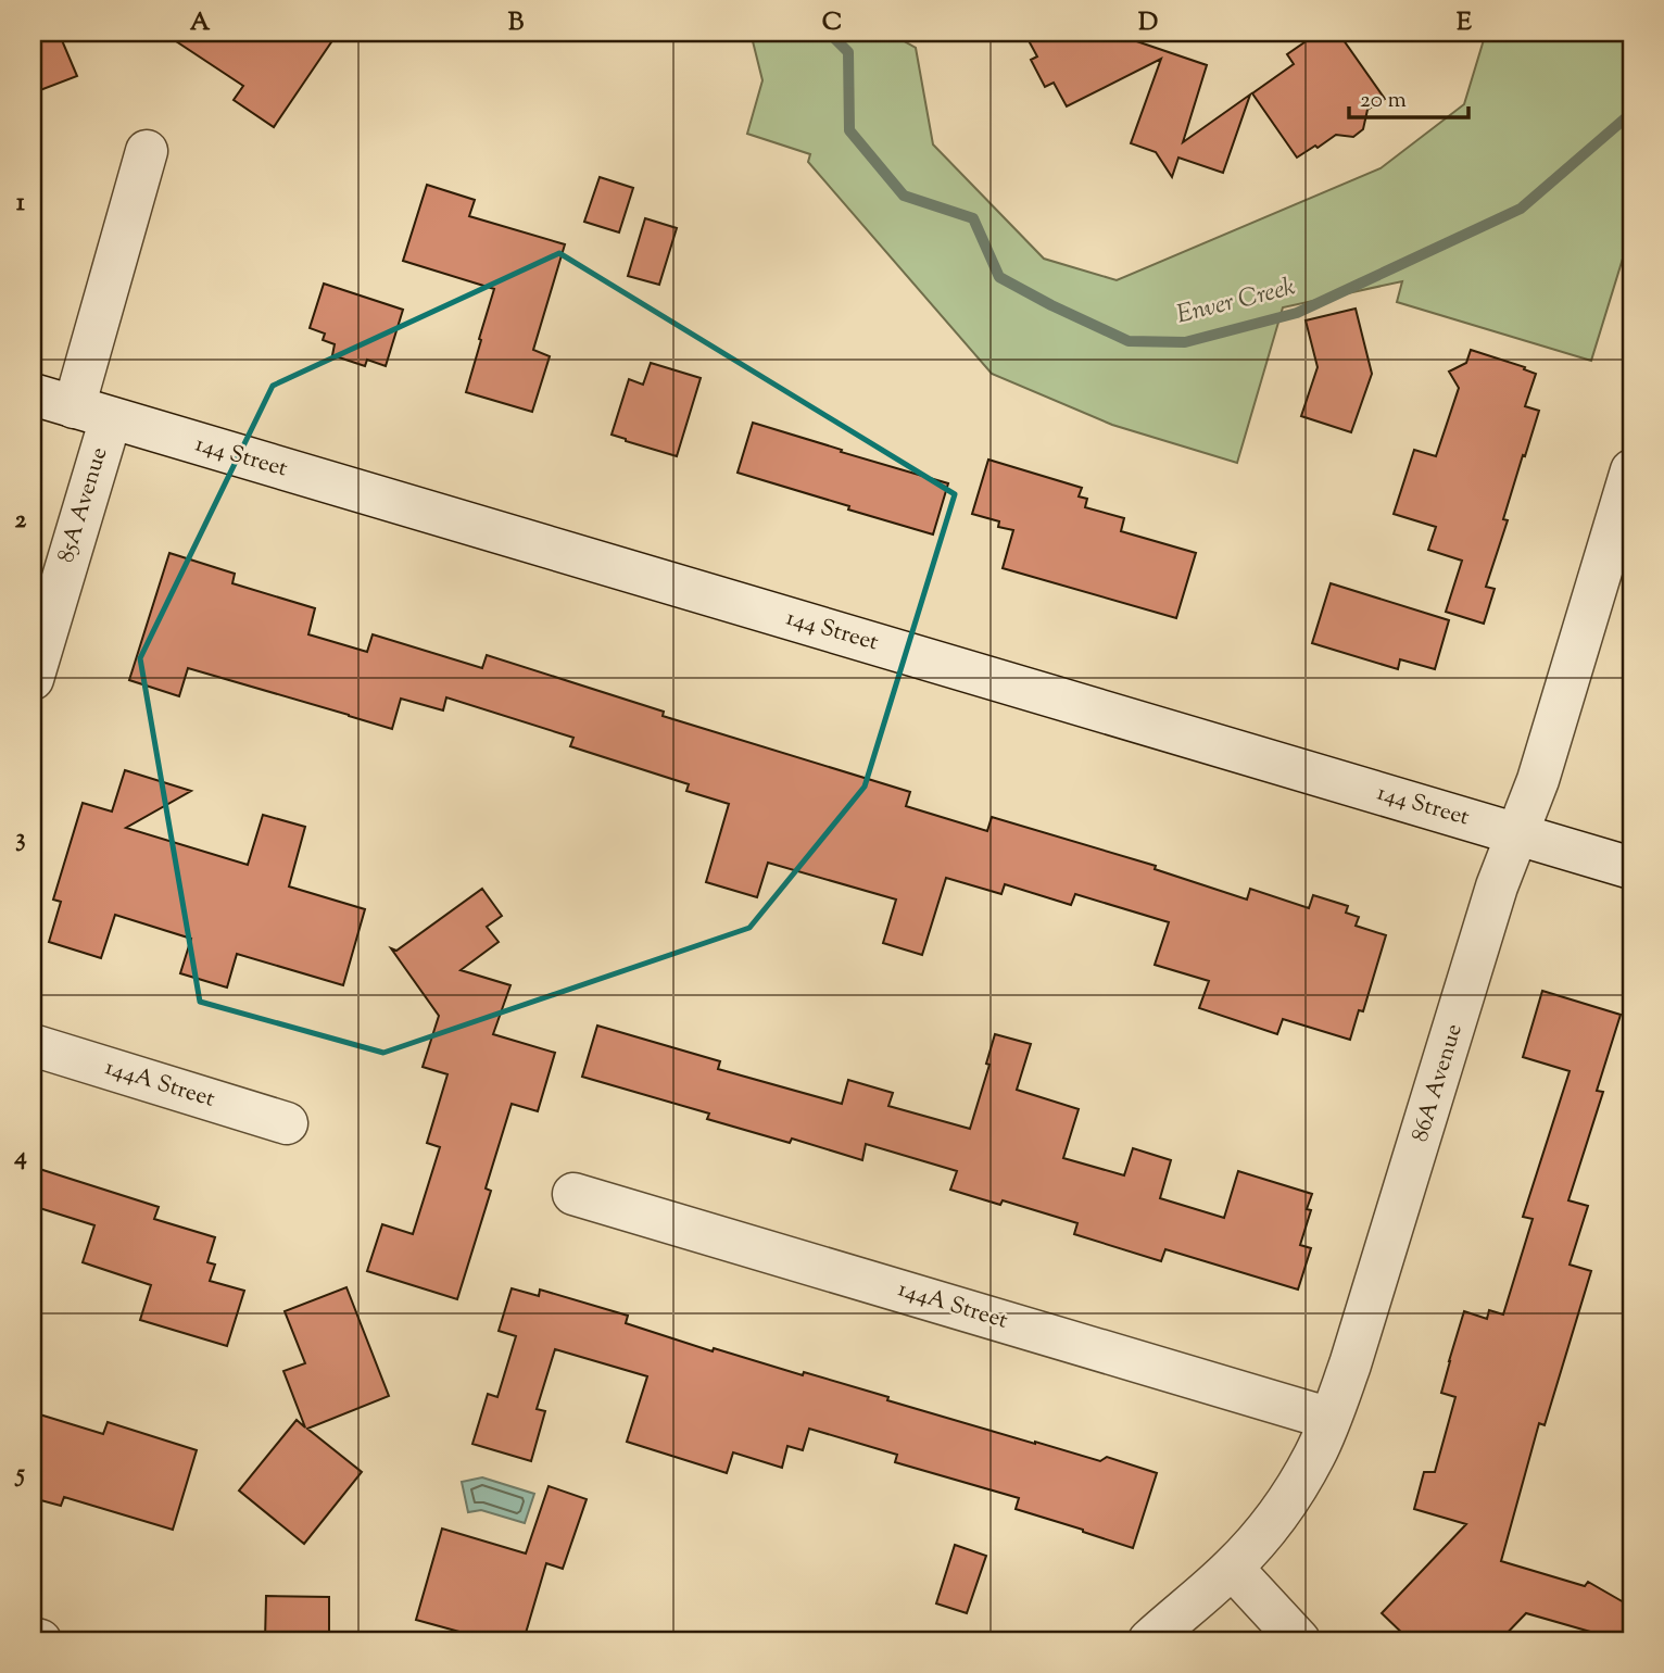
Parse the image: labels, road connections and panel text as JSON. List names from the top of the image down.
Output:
{
  "streets": {
    "street": [
      "144 Street",
      "85A Avenue",
      "86A Avenue",
      "144A Street"
    ]
  },
  "crossings": [
    ["144 Street", "85A Avenue"],
    ["144 Street", "86A Avenue"],
    ["86A Avenue", "144A Street"]
  ],
  "water": ["Enver Creek"],
  "scale_bar": "20 m",
  "grid": {
    "columns": [
      "A",
      "B",
      "C",
      "D",
      "E"
    ],
    "rows": [
      "1",
      "2",
      "3",
      "4",
      "5"
    ]
  }
}
